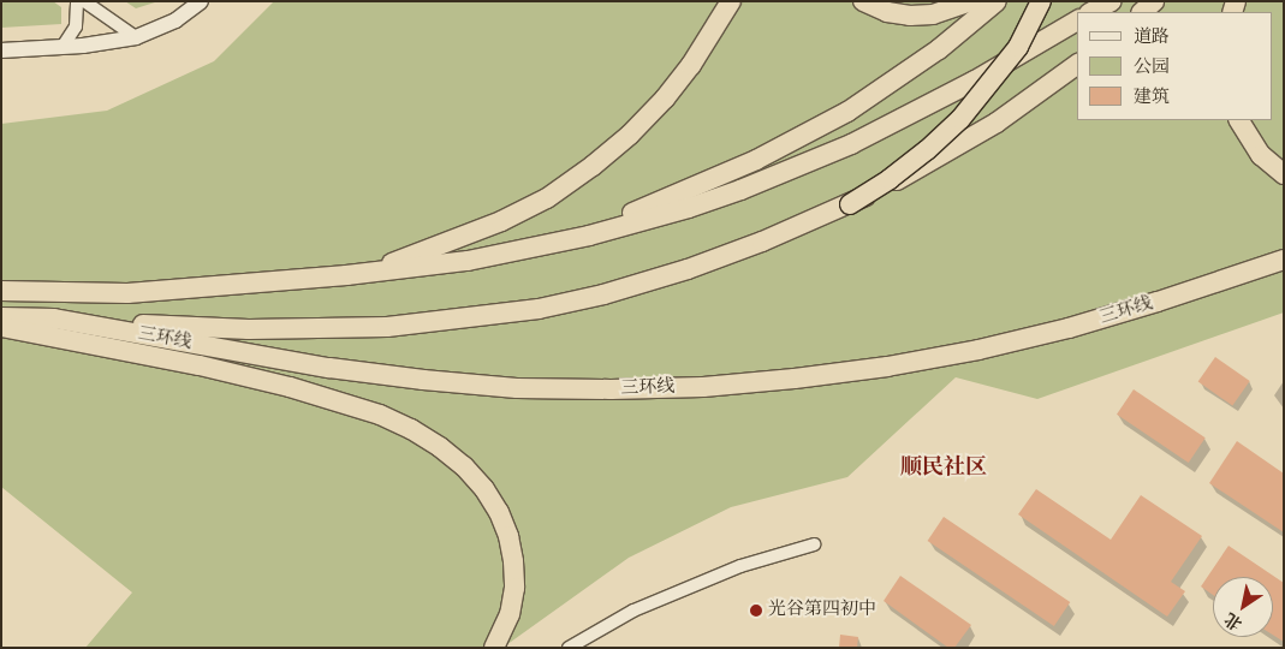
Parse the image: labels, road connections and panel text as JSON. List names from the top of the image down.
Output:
{
  "streets": {
    "highway": ["三环线"]
  },
  "districts": ["顺民社区"],
  "places": ["光谷第四初中"],
  "legend": ["道路", "公园", "建筑"],
  "north": "bottom left"
}
